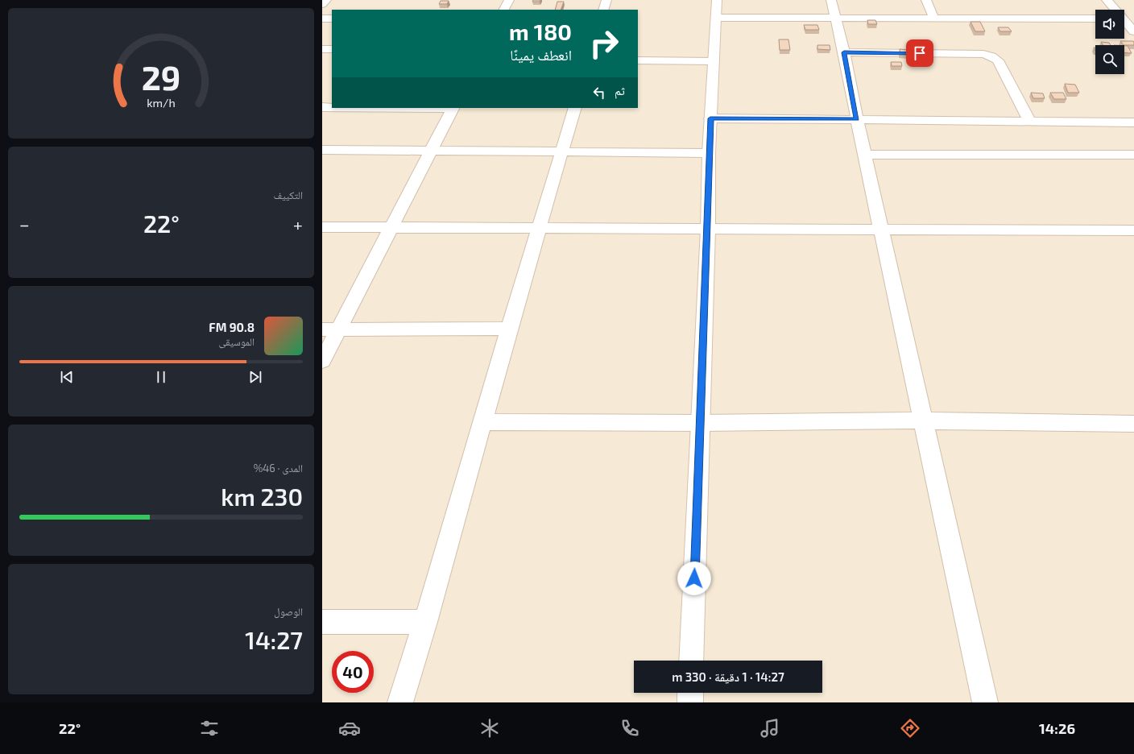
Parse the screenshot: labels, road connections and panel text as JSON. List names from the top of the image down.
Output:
{
  "page": {
    "turn": ["180 m", "انعطف يمينًا"],
    "then": "ثم",
    "tile": [
      "التكييف",
      ["المدى · 46%", "230 km"],
      ["الوصول", "14:27"]
    ],
    "heat": ["−", "22°", "+"],
    "song": ["90.8 FM", "الموسيقى"],
    "limit": "40",
    "trip": "14:27 · 1 دقيقة · 330 m",
    "tabs": ["14:26", "22°"],
    "gauge": ["29", "km/h"]
  }
}
